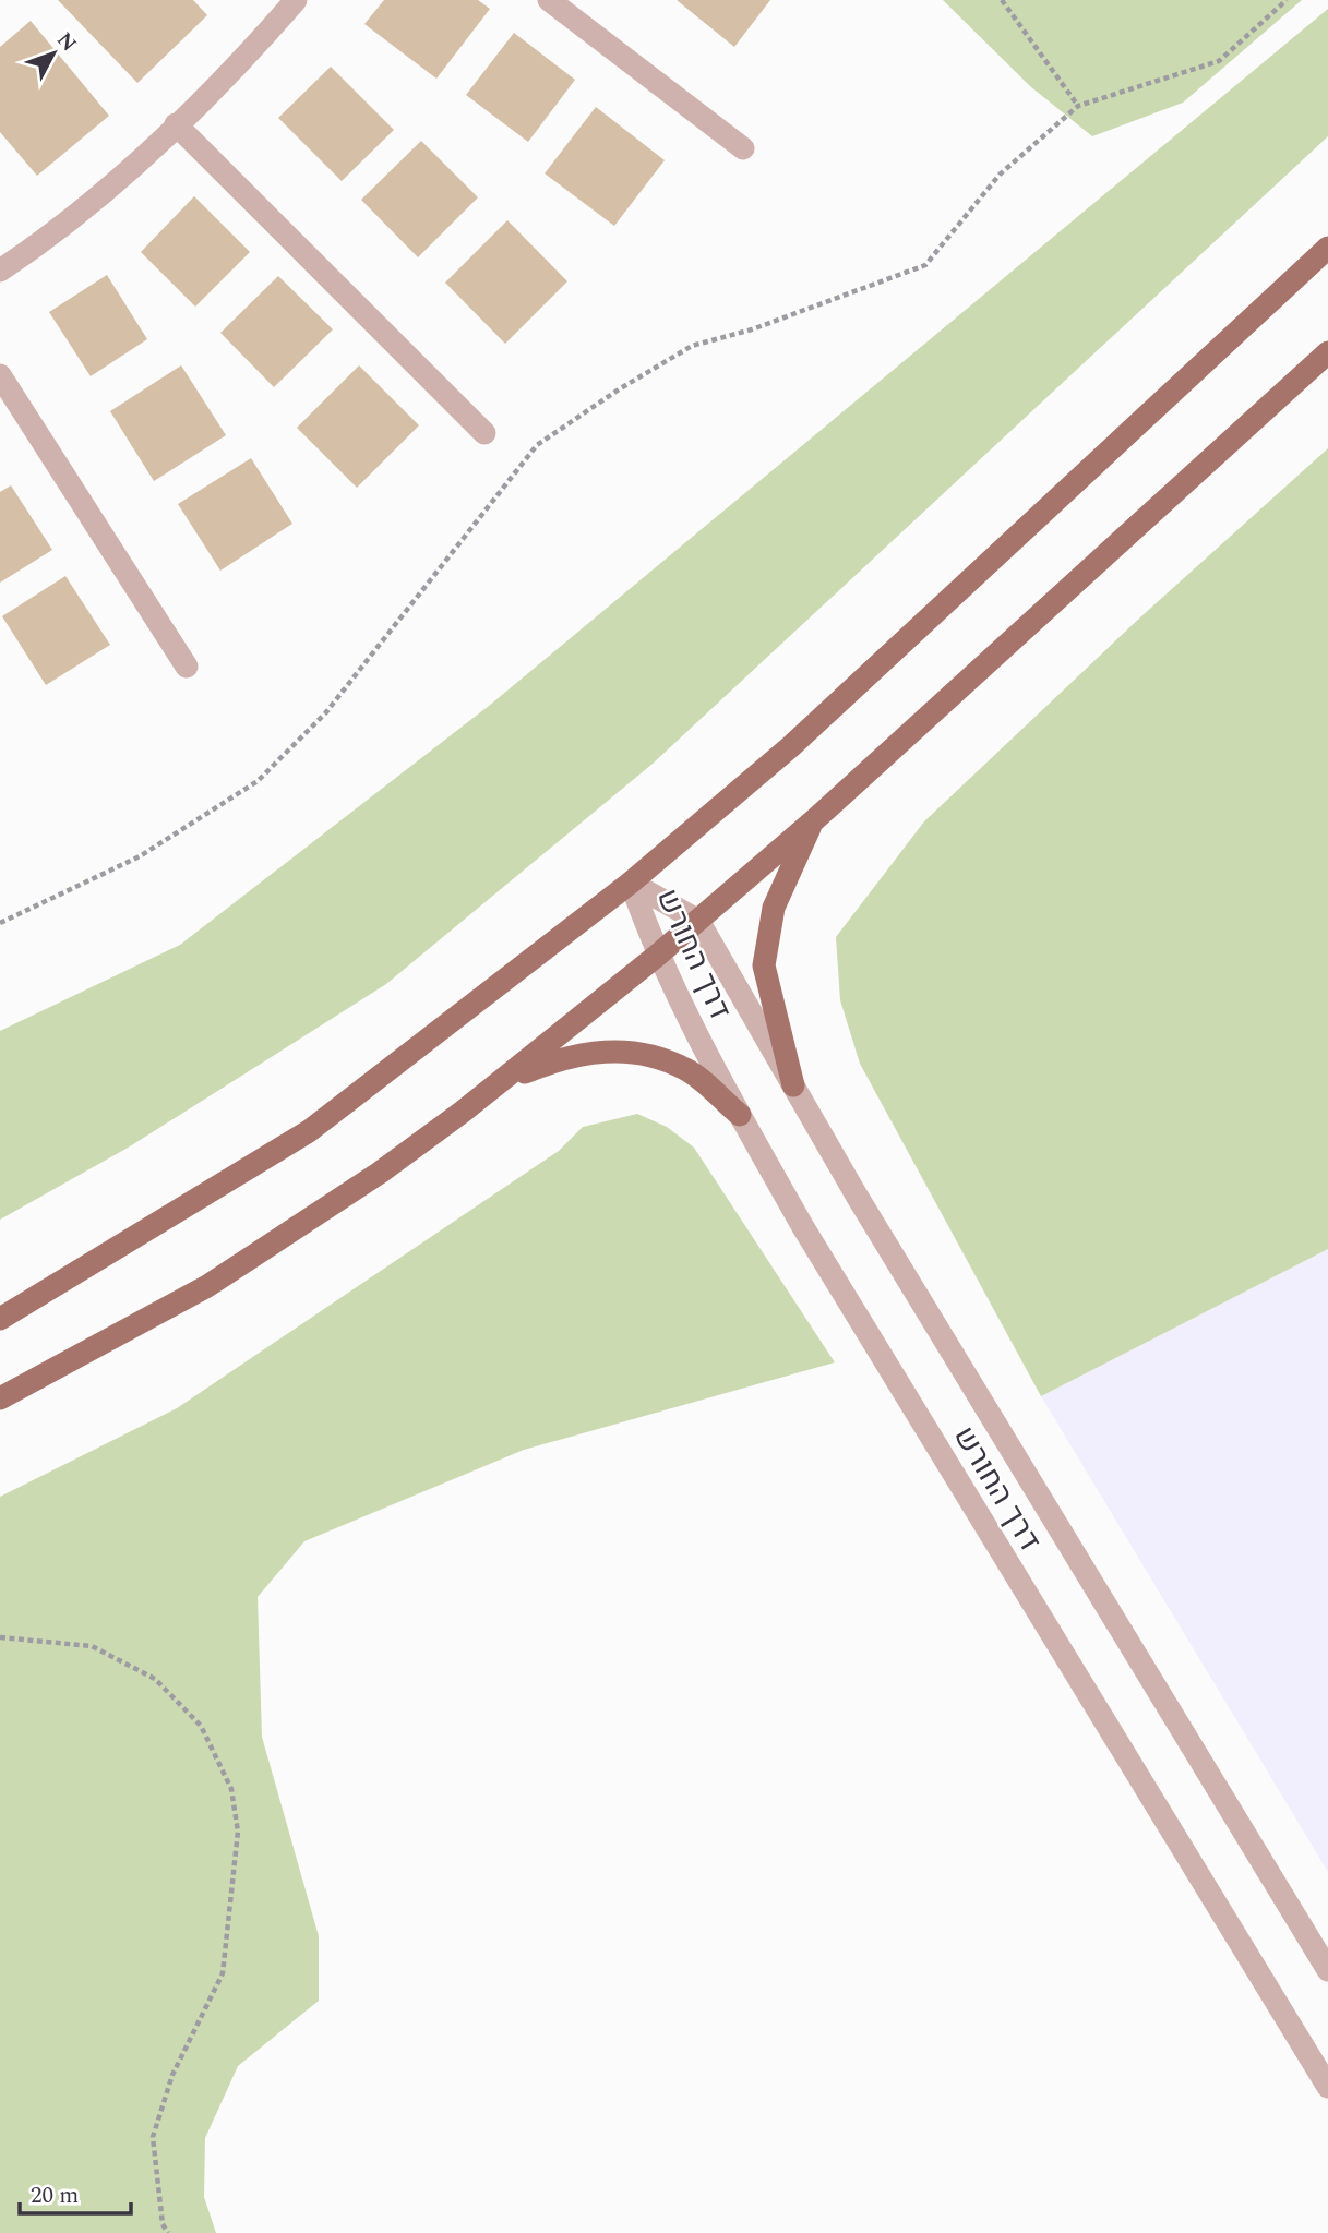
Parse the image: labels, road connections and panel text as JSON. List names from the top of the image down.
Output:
{
  "streets": {
    "street": ["דרך החורש"]
  },
  "scale_bar": "20 m",
  "north": "top right"
}
